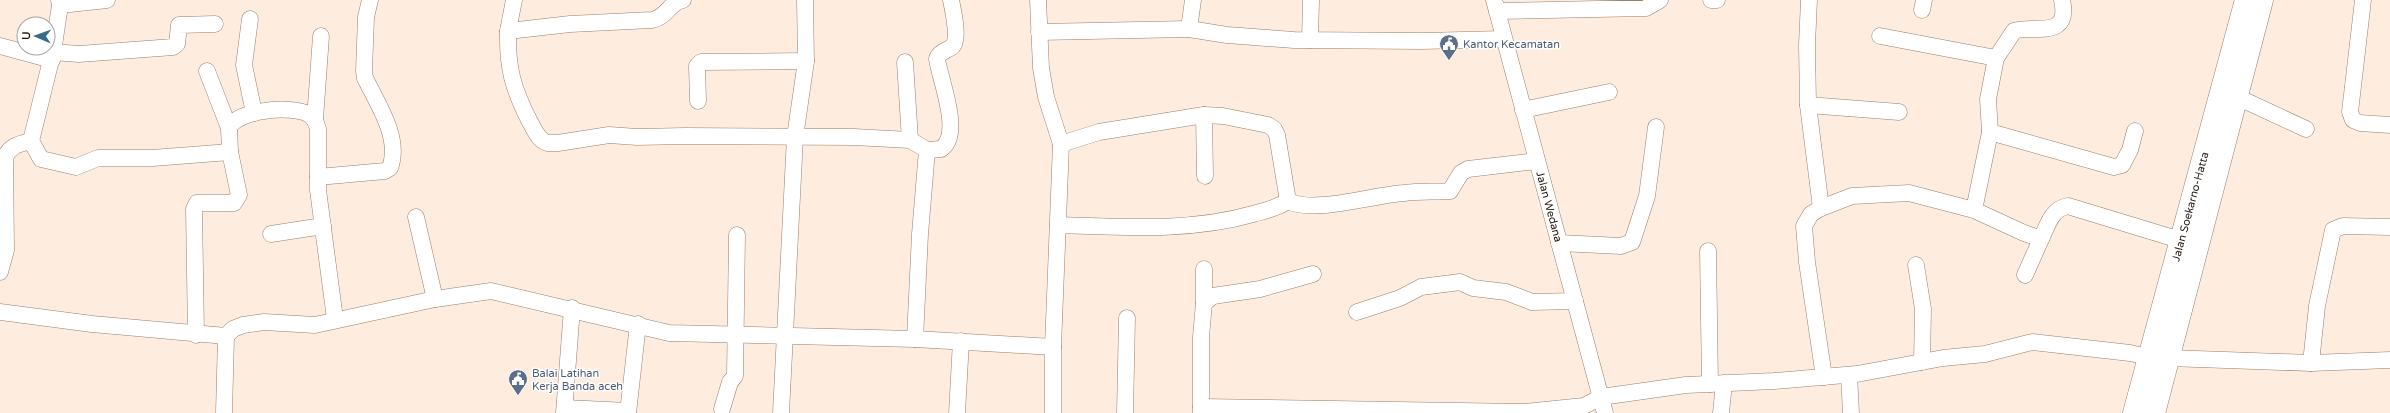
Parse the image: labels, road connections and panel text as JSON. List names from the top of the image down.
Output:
{
  "streets": {
    "highway": ["Jalan Soekarno-Hatta"],
    "street": ["Jalan Wedana"]
  },
  "places": {
    "public building": ["Kantor Kecamatan", "Balai Latihan Kerja Banda aceh"]
  },
  "north": "left"
}
